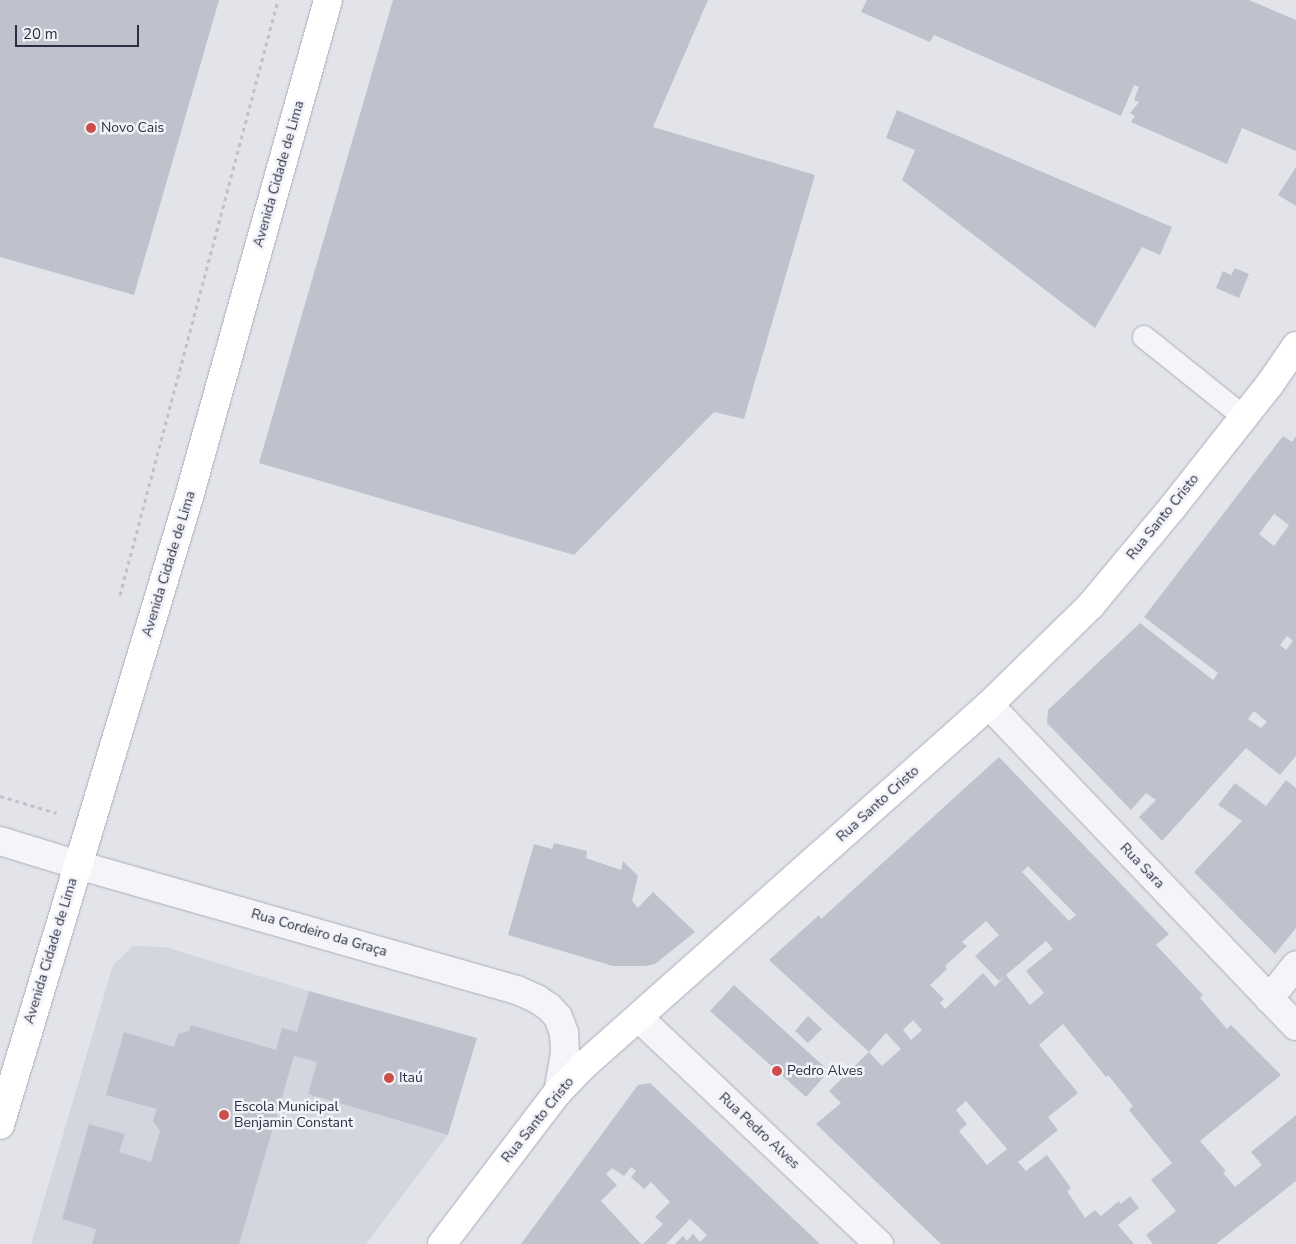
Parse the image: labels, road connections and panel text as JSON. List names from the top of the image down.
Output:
{
  "streets": {
    "main road": ["Avenida Cidade de Lima", "Rua Santo Cristo"],
    "street": ["Rua Sara", "Rua Cordeiro da Graça", "Rua Pedro Alves"]
  },
  "crossings": [
    ["Avenida Cidade de Lima", "Rua Cordeiro da Graça"],
    ["Rua Santo Cristo", "Rua Sara"],
    ["Rua Santo Cristo", "Rua Cordeiro da Graça"],
    ["Rua Santo Cristo", "Rua Pedro Alves"]
  ],
  "places": [
    "Novo Cais",
    "Pedro Alves",
    "Itaú",
    "Escola Municipal Benjamin Constant"
  ],
  "scale_bar": "20 m"
}
